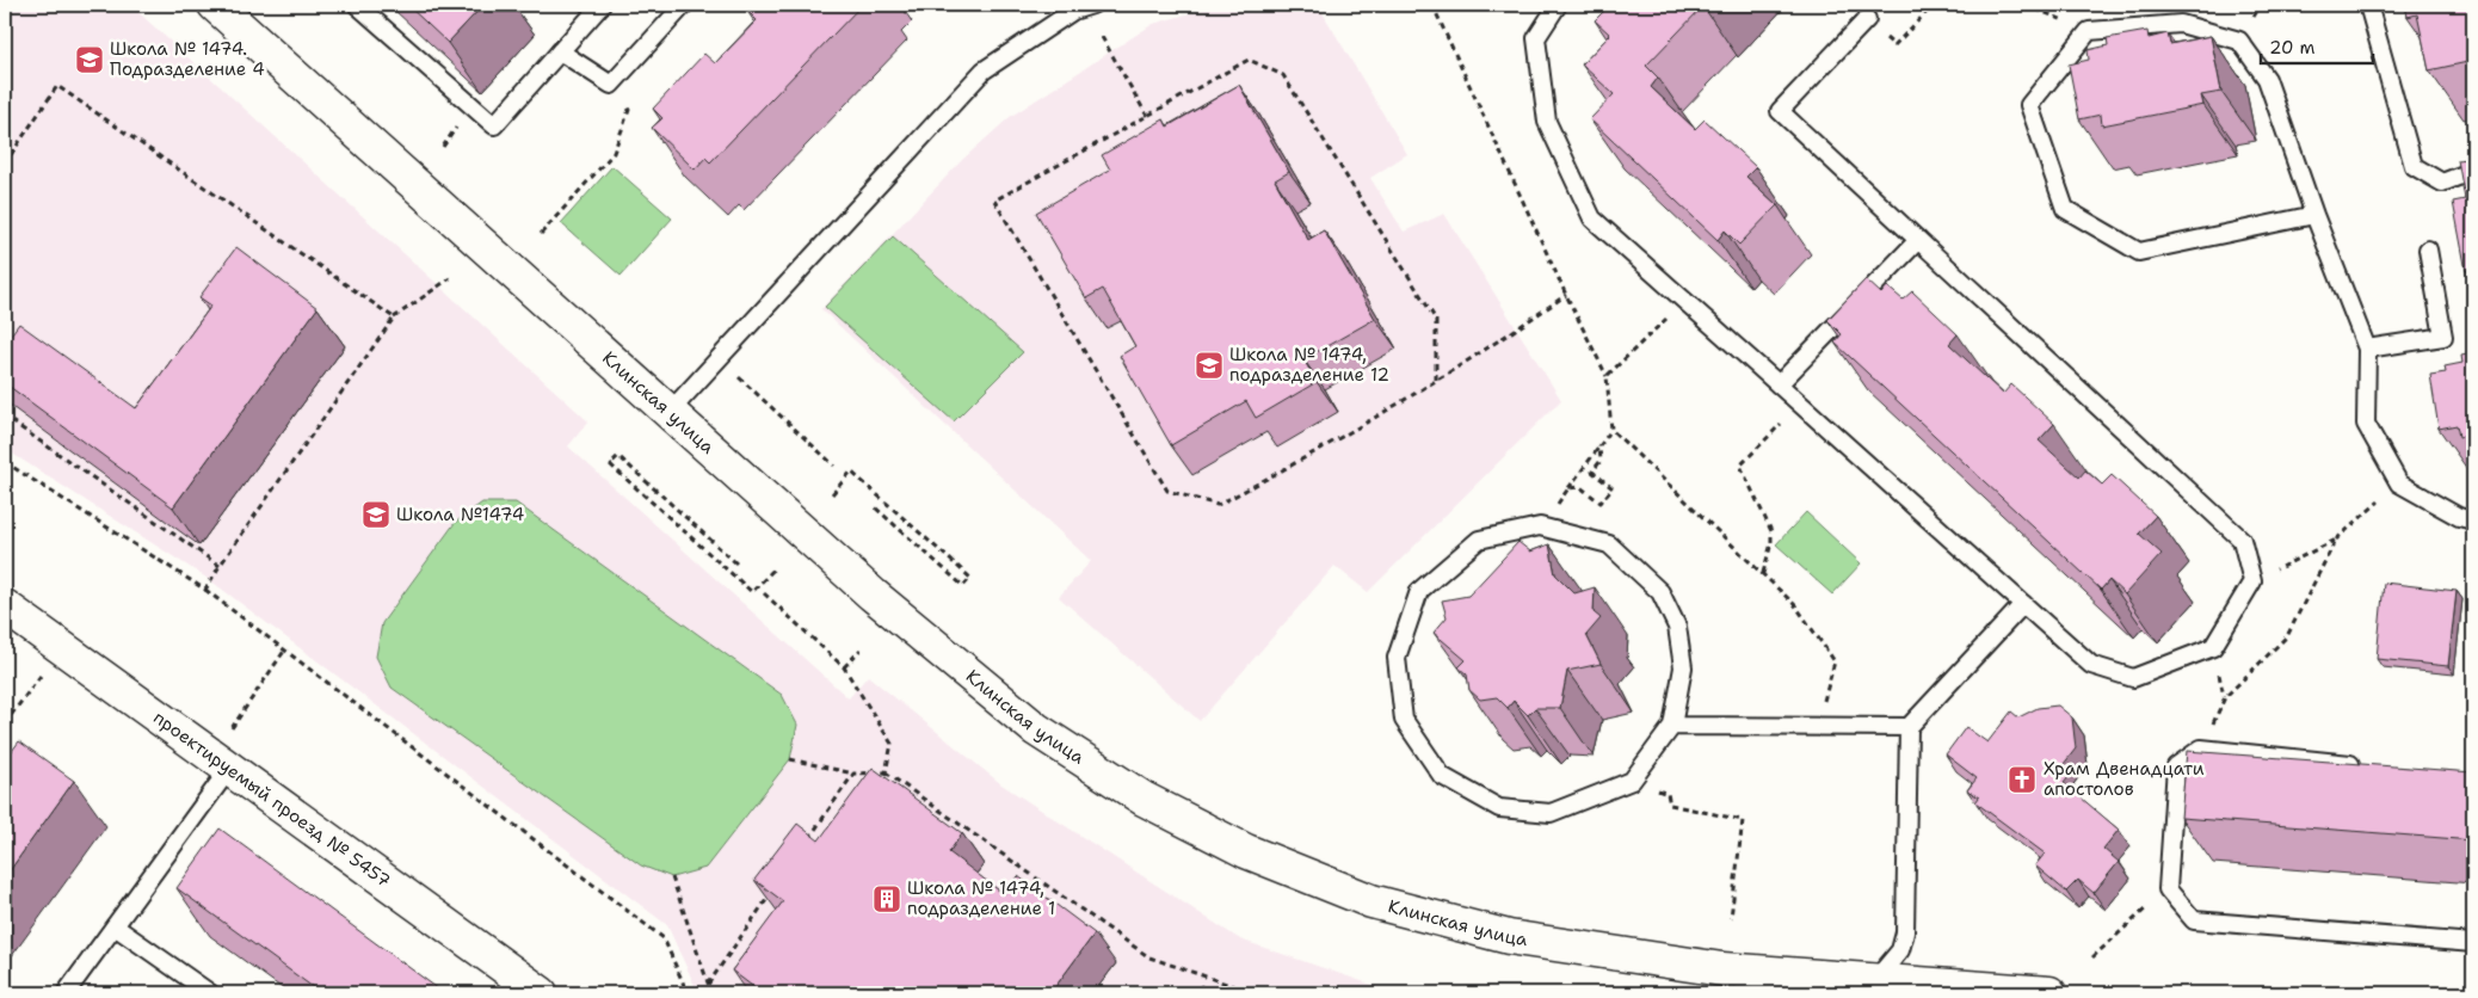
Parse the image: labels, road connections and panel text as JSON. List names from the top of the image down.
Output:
{
  "streets": {
    "street": ["Клинская улица", "проектируемый проезд № 5457"]
  },
  "places": {
    "school or university": ["Школа № 1474. Подразделение 4", "Школа № 1474, подразделение 12", "Школа №1474"],
    "church": ["Храм Двенадцати апостолов"],
    "building": ["Школа № 1474, подразделение 1"]
  },
  "scale_bar": "20 m"
}
